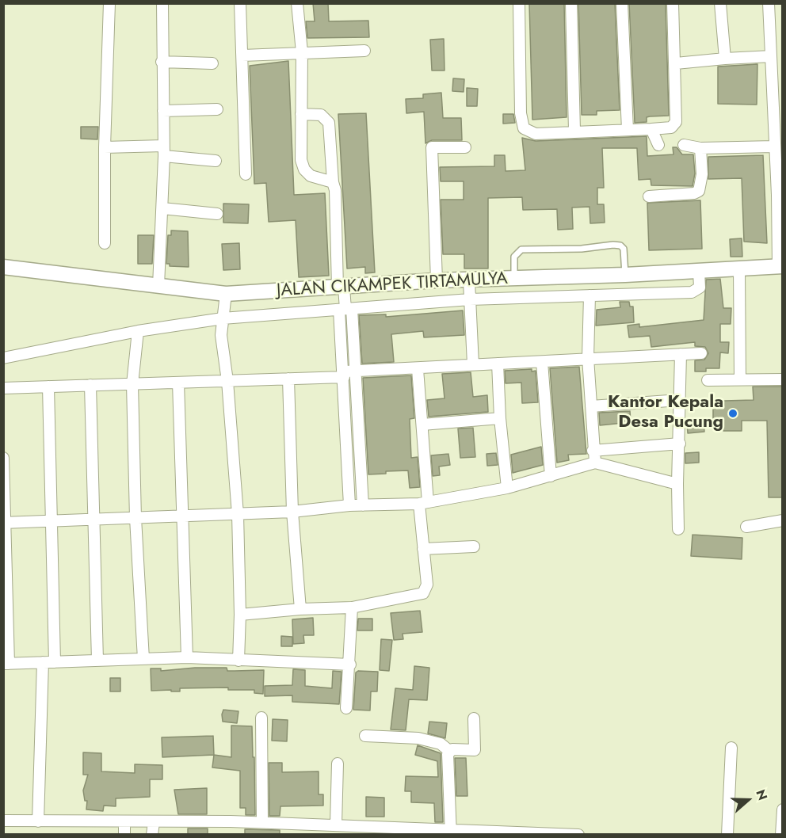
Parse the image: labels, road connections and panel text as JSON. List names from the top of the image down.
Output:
{
  "streets": {
    "street": ["JALAN CIKAMPEK TIRTAMULYA"]
  },
  "places": ["Kantor Kepala Desa Pucung"],
  "north": "right"
}
